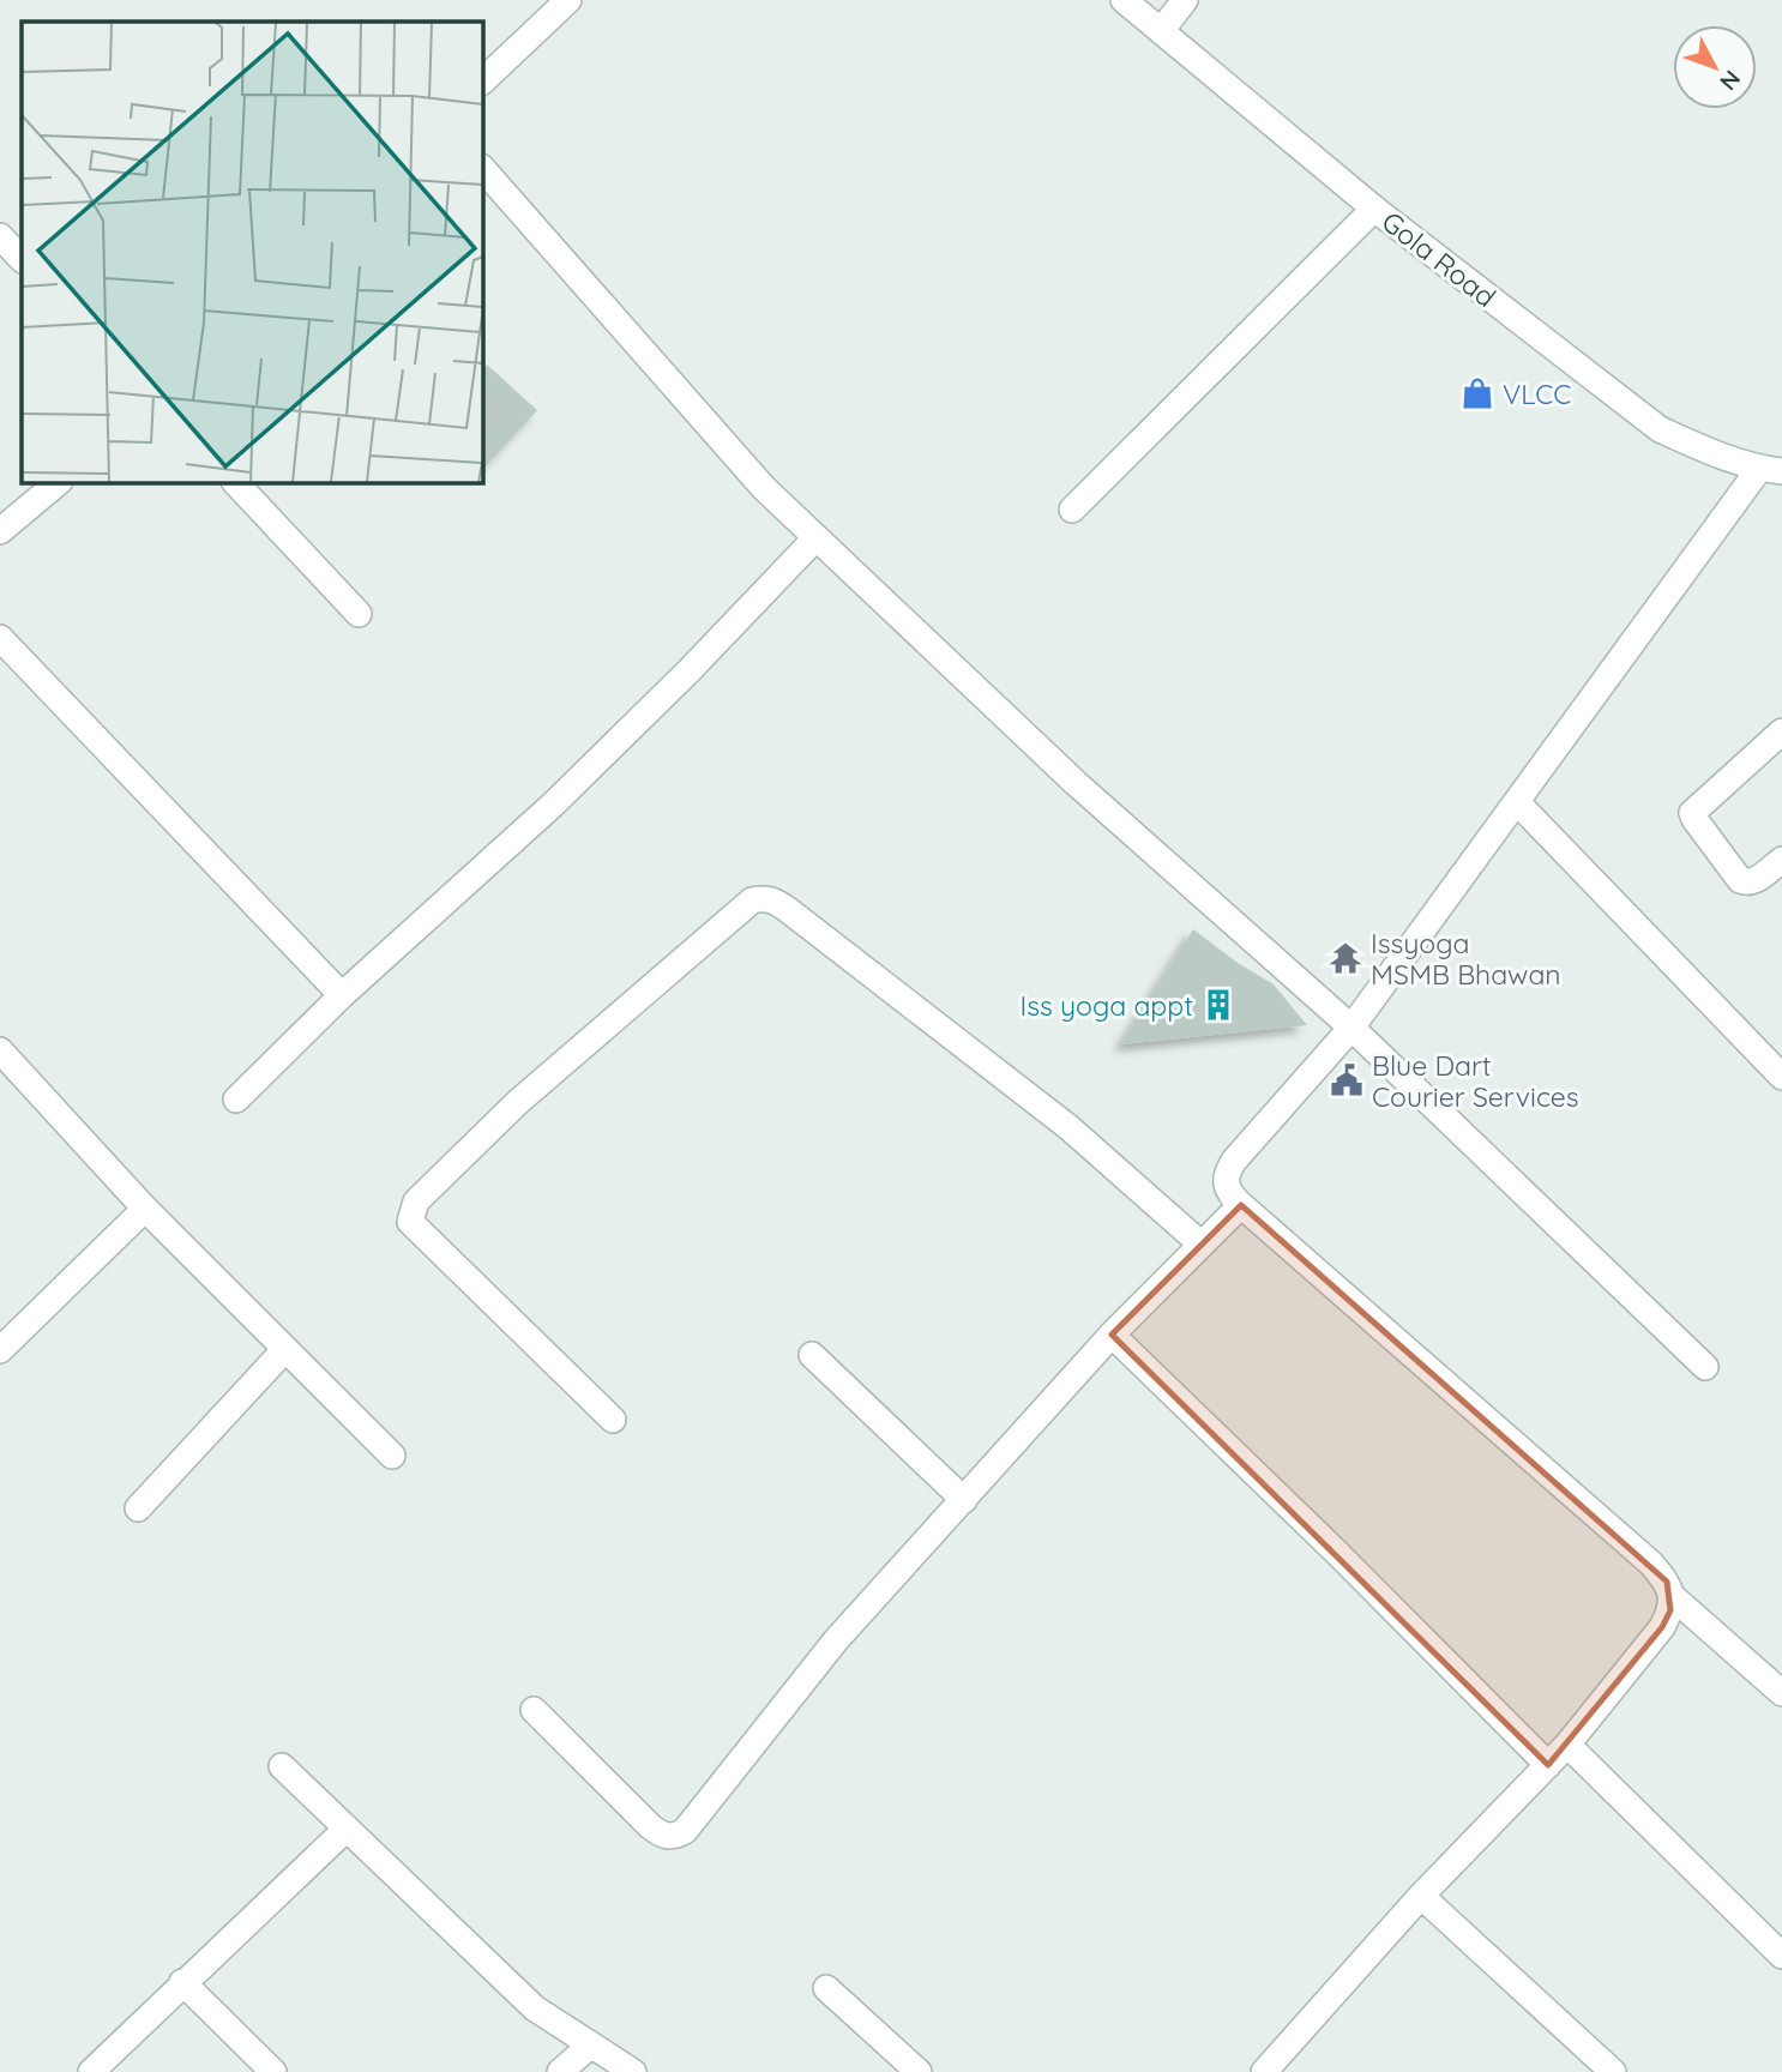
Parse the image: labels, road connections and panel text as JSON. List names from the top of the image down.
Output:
{
  "streets": {
    "street": ["Gola Road"]
  },
  "places": {
    "shop": ["VLCC"],
    "temple": ["Issyoga MSMB Bhawan"],
    "building": ["Iss yoga appt"],
    "public building": ["Blue Dart Courier Services"]
  },
  "north": "bottom right"
}
